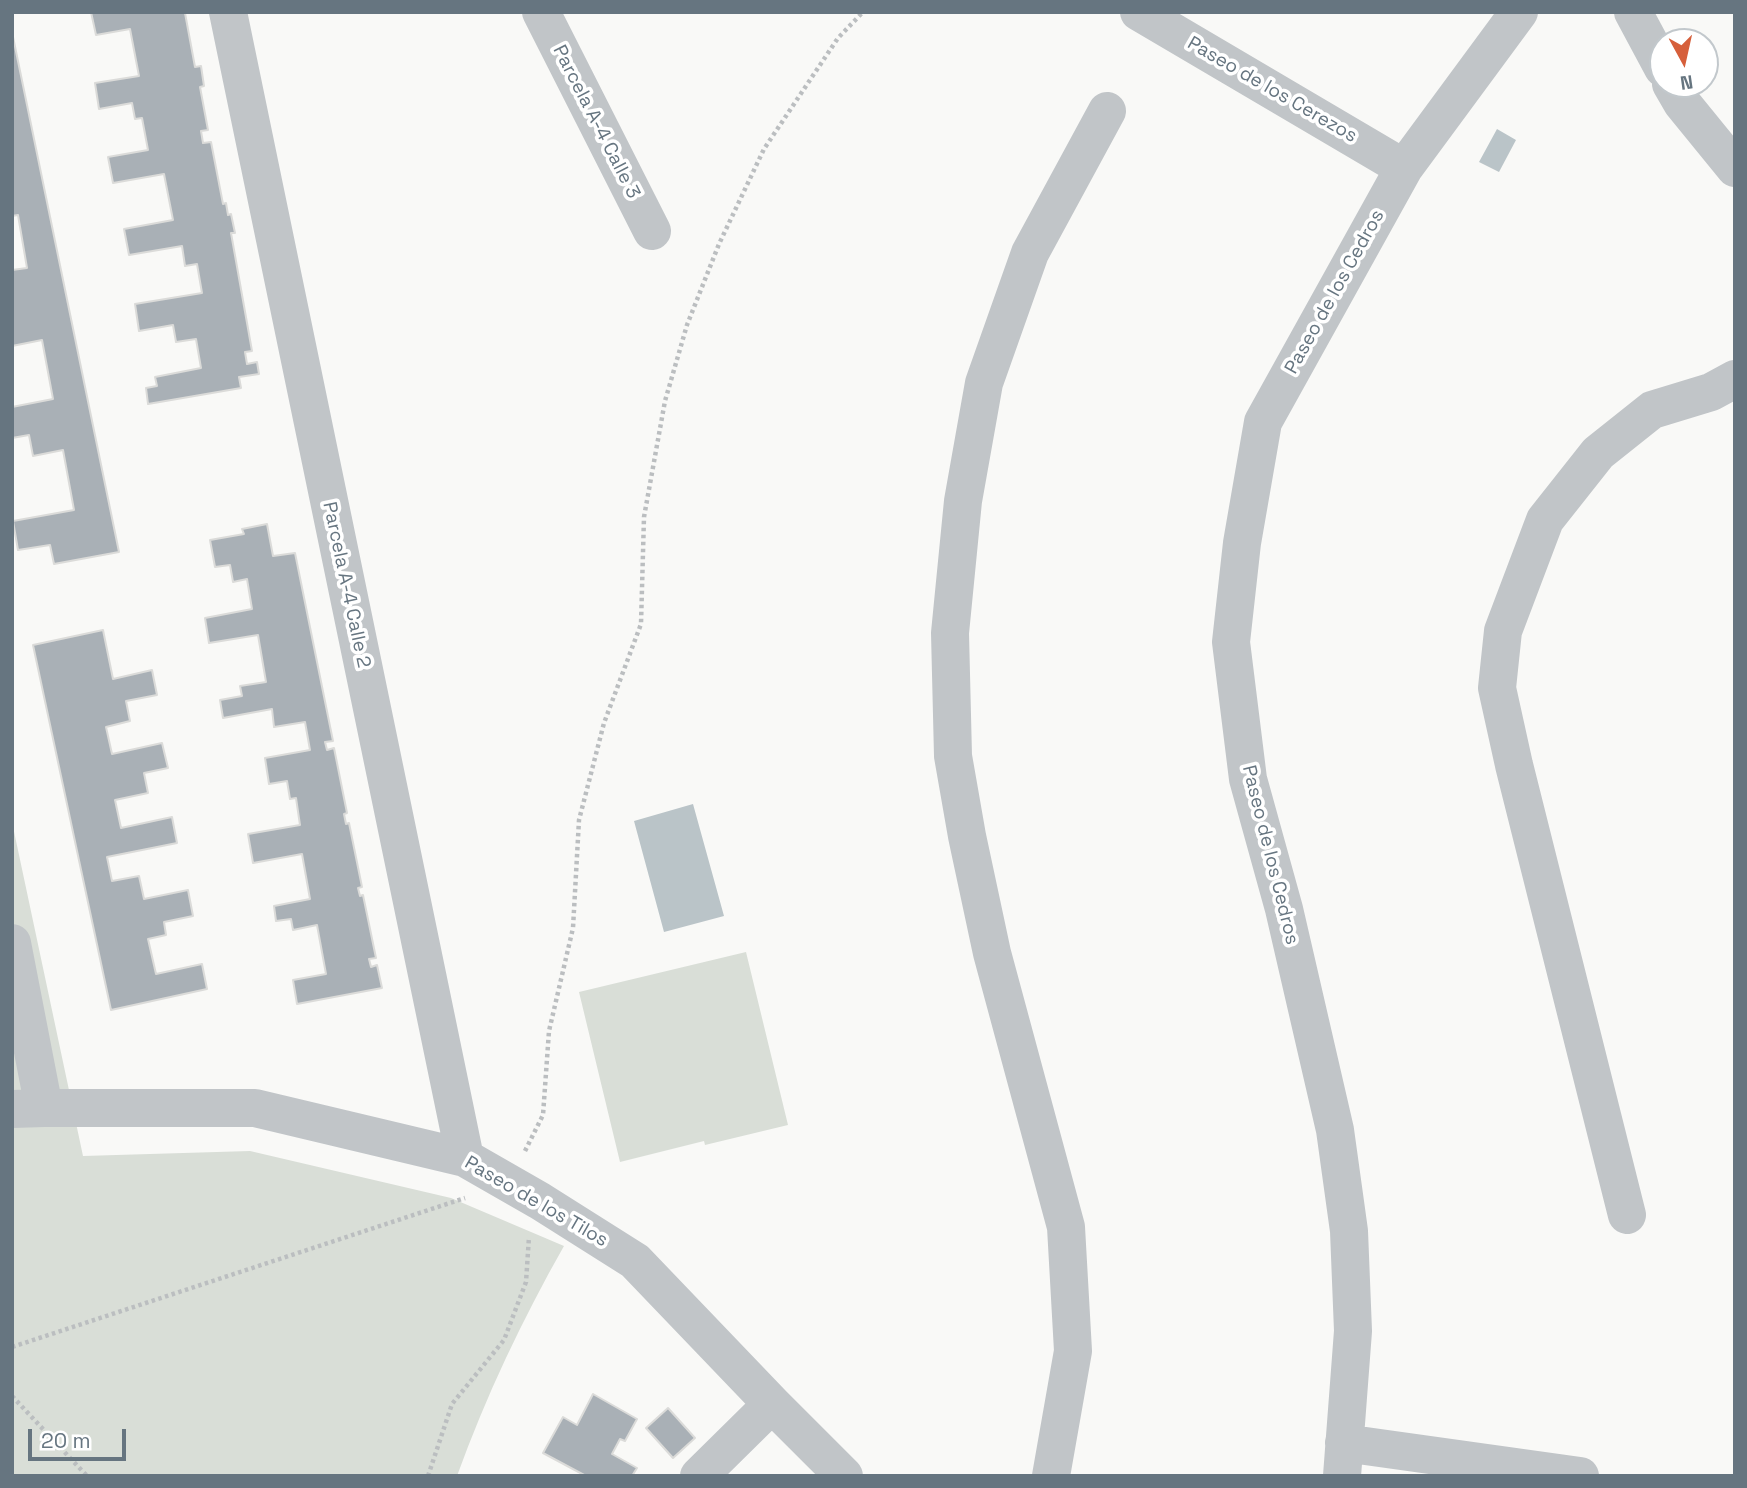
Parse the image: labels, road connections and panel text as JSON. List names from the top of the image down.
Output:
{
  "streets": {
    "street": [
      "Paseo de los Cerezos",
      "Parcela A-4 Calle 3",
      "Paseo de los Cedros",
      "Parcela A-4 Calle 2",
      "Paseo de los Tilos"
    ]
  },
  "crossings": [
    ["Paseo de los Cerezos", "Paseo de los Cedros"],
    ["Parcela A-4 Calle 2", "Paseo de los Tilos"]
  ],
  "scale_bar": "20 m",
  "north": "bottom"
}
